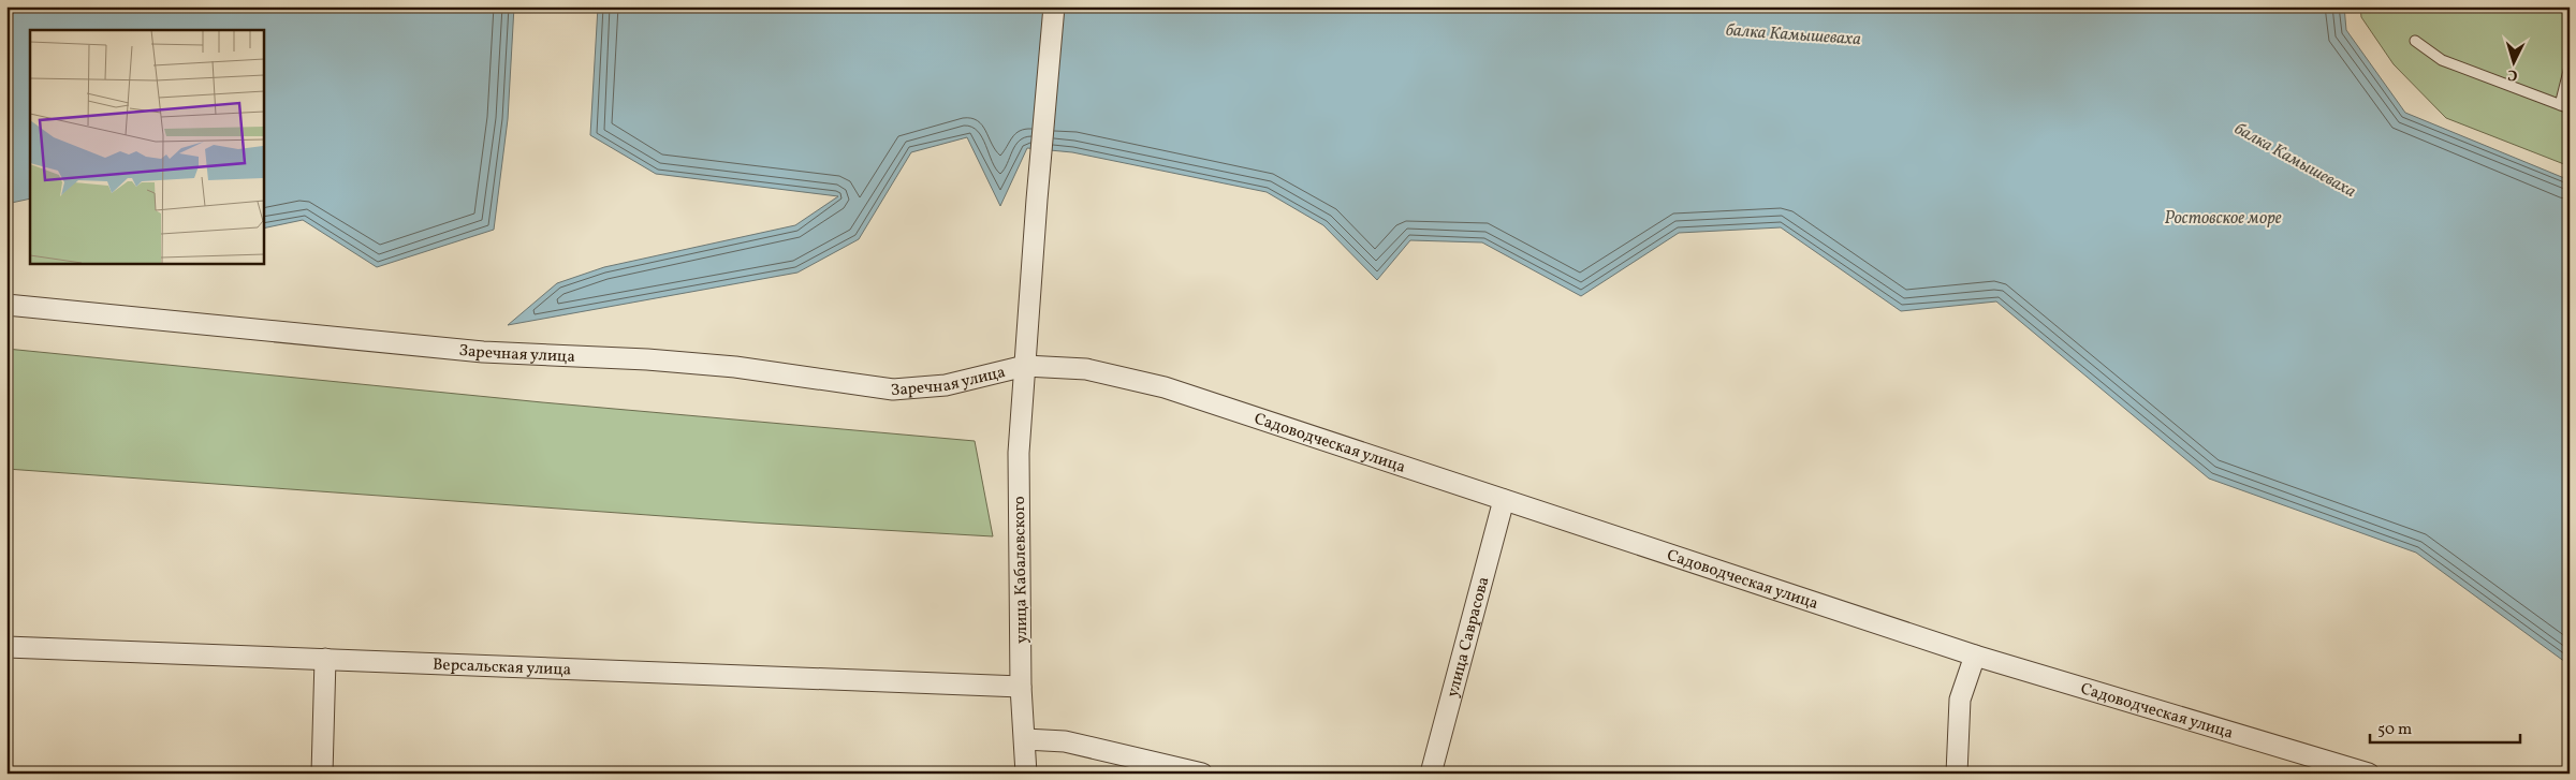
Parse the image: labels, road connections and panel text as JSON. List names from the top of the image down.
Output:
{
  "streets": {
    "street": [
      "Заречная улица",
      "Садоводческая улица",
      "улица Кабалевского",
      "улица Саврасова",
      "Версальская улица"
    ]
  },
  "crossings": [
    ["Заречная улица", "Садоводческая улица"],
    ["Заречная улица", "улица Кабалевского"],
    ["Садоводческая улица", "улица Саврасова"],
    ["улица Кабалевского", "Версальская улица"]
  ],
  "water": ["балка Камышеваха", "Ростовское море"],
  "scale_bar": "50 m",
  "north": "bottom"
}
